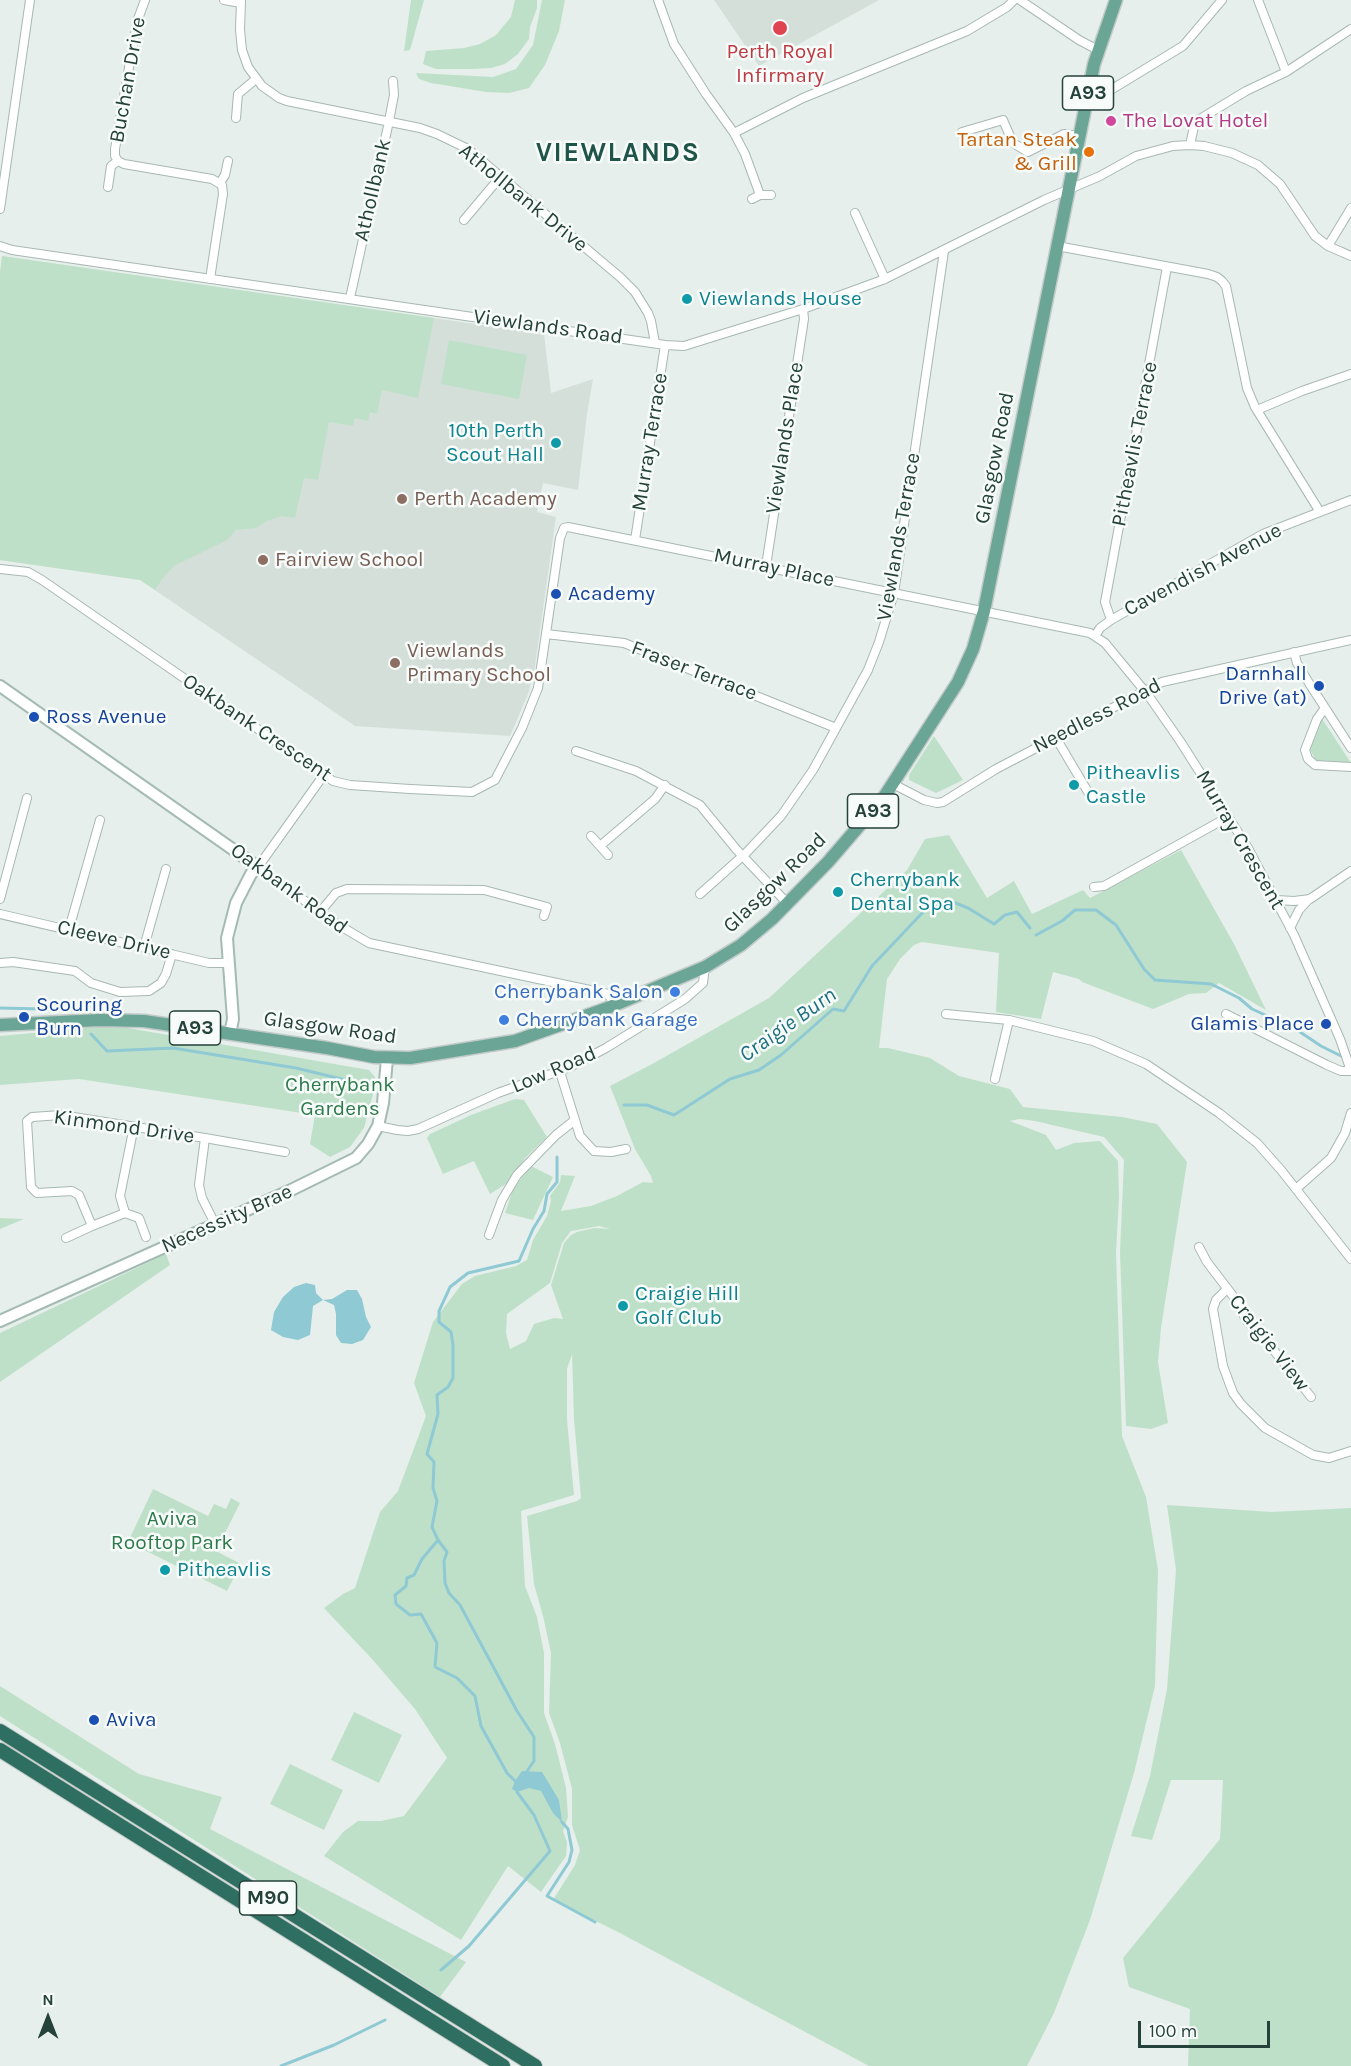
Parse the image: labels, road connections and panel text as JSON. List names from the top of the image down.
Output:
{
  "streets": {
    "highway": ["M90"],
    "main road": [
      "A93",
      "Glasgow Road",
      "Oakbank Road",
      "Necessity Brae"
    ],
    "street": [
      "Buchan Drive",
      "Athollbank",
      "Athollbank Drive",
      "Viewlands Road",
      "Viewlands Place",
      "Murray Terrace",
      "Pitheavlis Terrace",
      "Viewlands Terrace",
      "Murray Place",
      "Cavendish Avenue",
      "Fraser Terrace",
      "Needless Road",
      "Oakbank Crescent",
      "Murray Crescent",
      "Cleeve Drive",
      "Low Road",
      "Kinmond Drive",
      "Craigie View"
    ]
  },
  "crossings": [
    ["Athollbank", "Athollbank Drive"],
    ["Athollbank", "Viewlands Road"],
    ["Athollbank Drive", "Viewlands Road"],
    ["Viewlands Road", "Viewlands Place"],
    ["Viewlands Road", "Murray Terrace"],
    ["Viewlands Road", "Glasgow Road"],
    ["Viewlands Road", "Viewlands Terrace"],
    ["Viewlands Place", "Murray Place"],
    ["Murray Terrace", "Murray Place"],
    ["Pitheavlis Terrace", "Cavendish Avenue"],
    ["Glasgow Road", "Murray Place"],
    ["Glasgow Road", "Needless Road"],
    ["Glasgow Road", "Murray Crescent"],
    ["Glasgow Road", "Oakbank Road"],
    ["Glasgow Road", "Low Road"],
    ["Glasgow Road", "Necessity Brae"],
    ["Viewlands Terrace", "Murray Place"],
    ["Viewlands Terrace", "Fraser Terrace"],
    ["Murray Place", "Oakbank Crescent"],
    ["Murray Place", "Murray Crescent"],
    ["Cavendish Avenue", "Murray Crescent"],
    ["Fraser Terrace", "Oakbank Crescent"],
    ["Needless Road", "Murray Crescent"],
    ["Low Road", "Necessity Brae"],
    ["Kinmond Drive", "Necessity Brae"]
  ],
  "districts": ["VIEWLANDS"],
  "water": ["Craigie Burn"],
  "parks": ["Cherrybank Gardens", "Aviva Rooftop Park"],
  "places": [
    "Perth Royal Infirmary",
    "The Lovat Hotel",
    "Tartan Steak & Grill",
    "Viewlands House",
    "10th Perth Scout Hall",
    "Perth Academy",
    "Fairview School",
    "Academy",
    "Viewlands Primary School",
    "Darnhall Drive (at)",
    "Ross Avenue",
    "Pitheavlis Castle",
    "Cherrybank Dental Spa",
    "Cherrybank Salon",
    "Scouring Burn",
    "Cherrybank Garage",
    "Glamis Place",
    "Craigie Hill Golf Club",
    "Pitheavlis",
    "Aviva"
  ],
  "scale_bar": "100 m",
  "north": "top"
}
